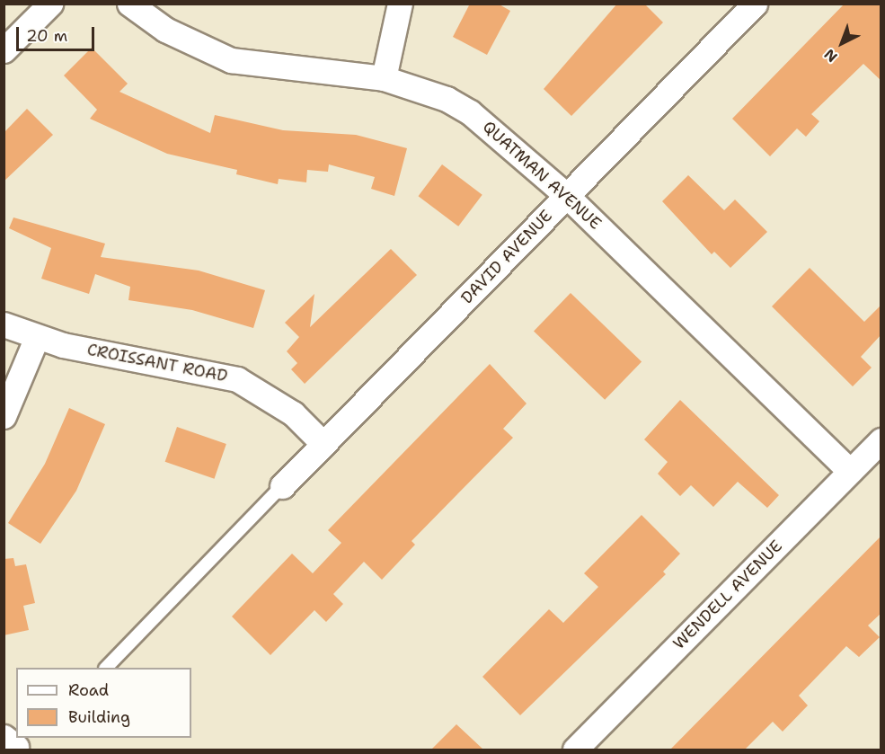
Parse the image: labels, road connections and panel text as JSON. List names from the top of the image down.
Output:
{
  "streets": {
    "street": [
      "QUATMAN AVENUE",
      "DAVID AVENUE",
      "CROISSANT ROAD",
      "WENDELL AVENUE"
    ]
  },
  "crossings": [
    ["QUATMAN AVENUE", "DAVID AVENUE"],
    ["QUATMAN AVENUE", "WENDELL AVENUE"],
    ["DAVID AVENUE", "CROISSANT ROAD"]
  ],
  "legend": ["Road", "Building"],
  "scale_bar": "20 m",
  "north": "bottom left"
}
